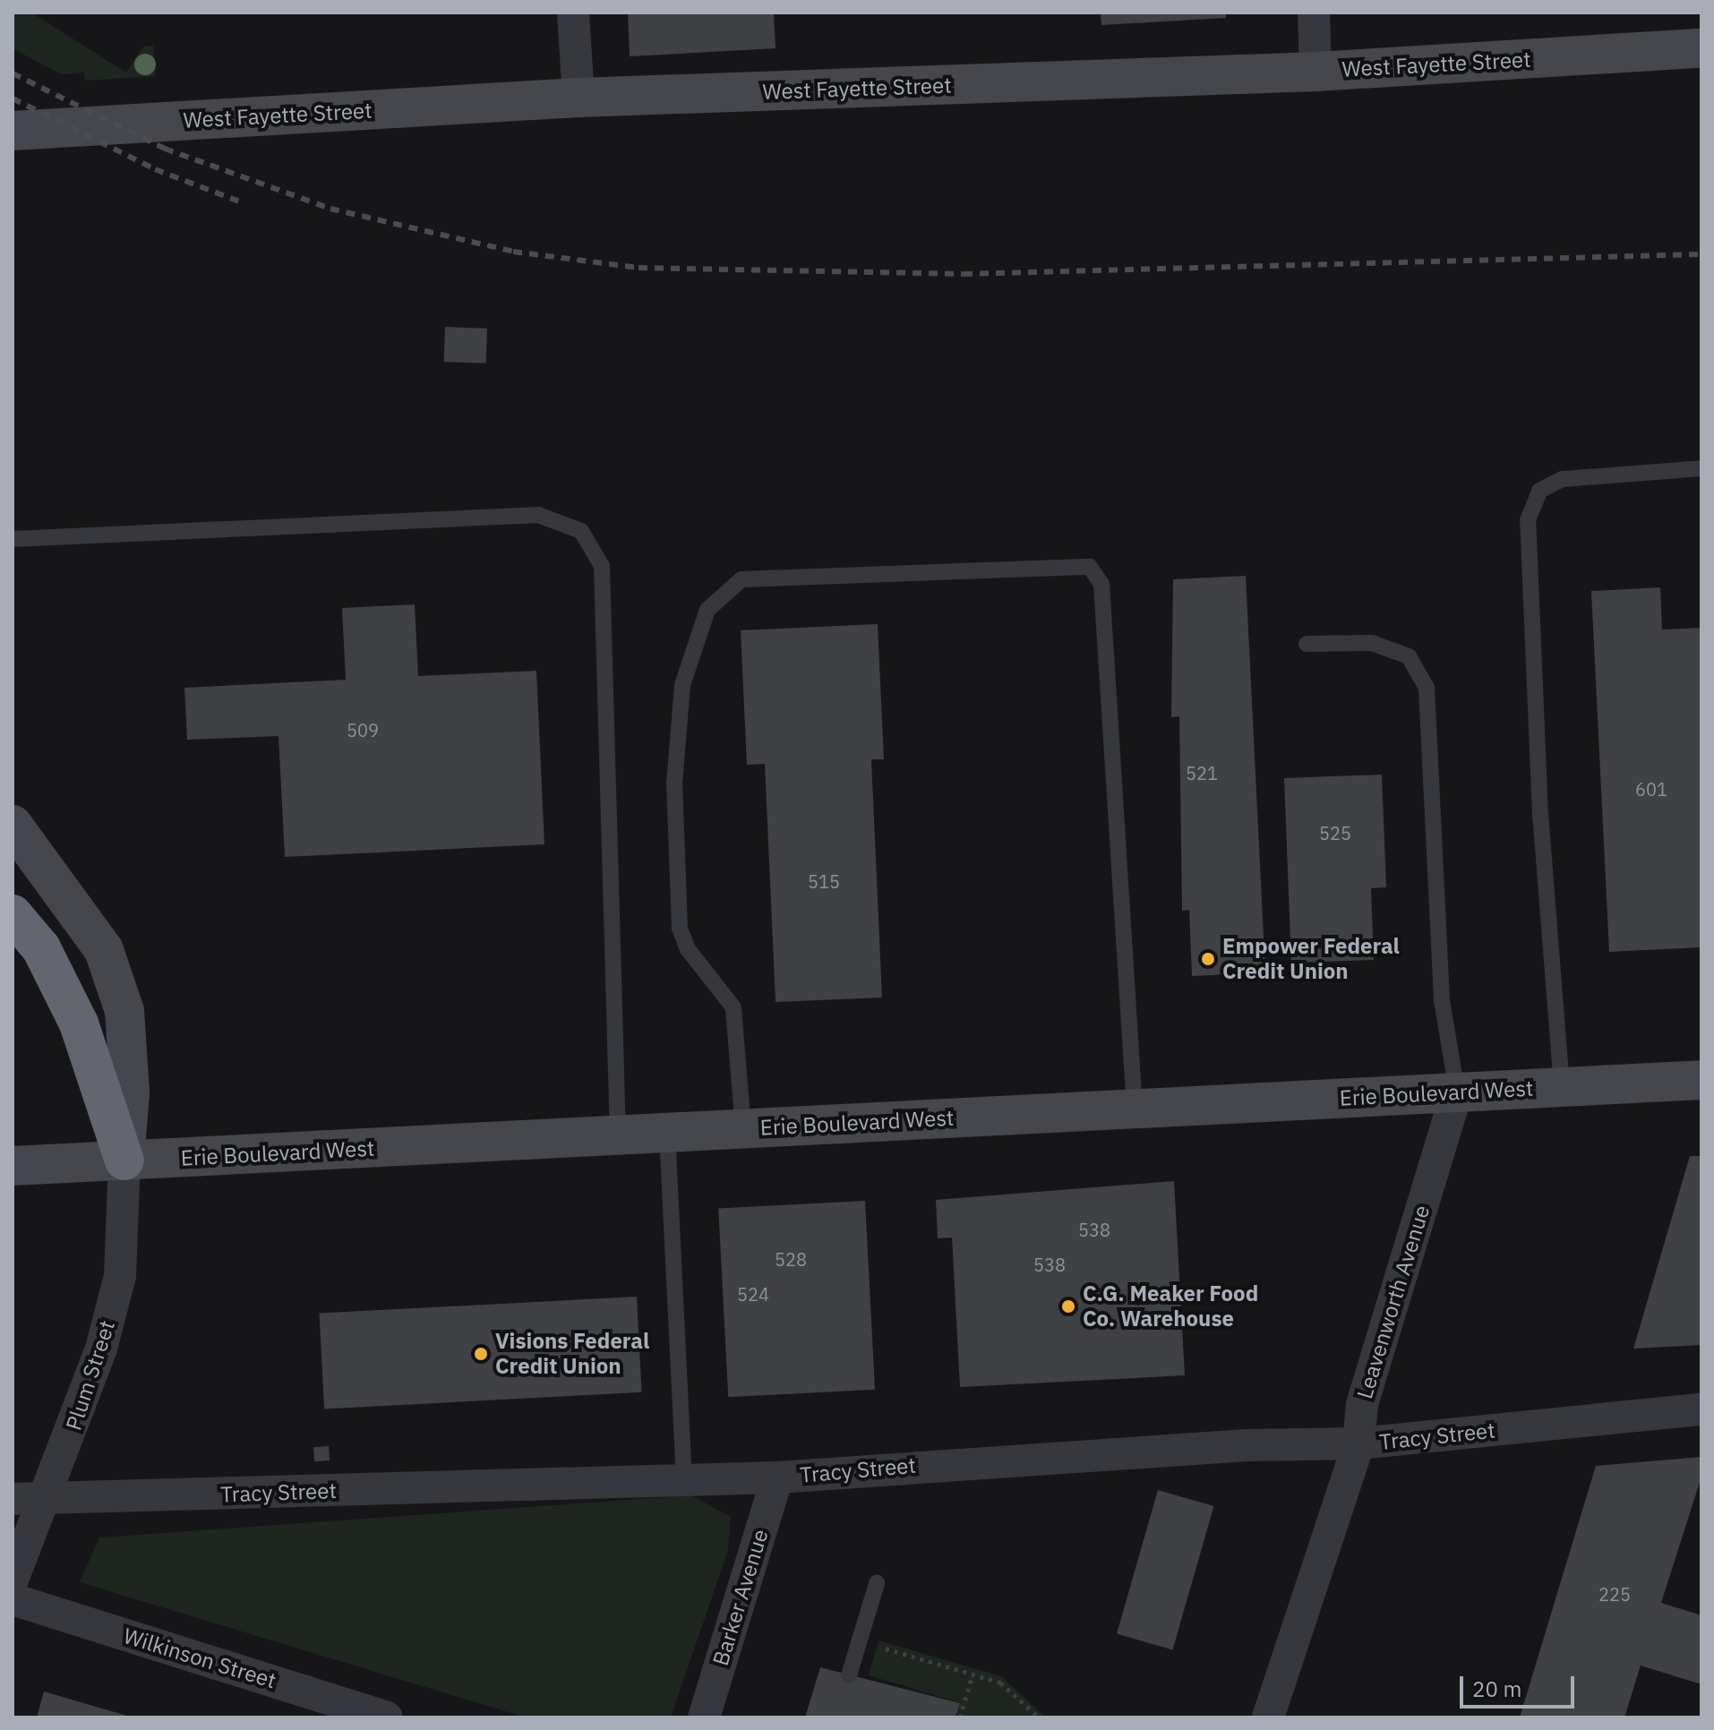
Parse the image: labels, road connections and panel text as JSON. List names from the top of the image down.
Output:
{
  "streets": {
    "main road": ["West Fayette Street", "Erie Boulevard West"],
    "street": [
      "Leavenworth Avenue",
      "Plum Street",
      "Tracy Street",
      "Barker Avenue",
      "Wilkinson Street"
    ]
  },
  "crossings": [
    ["Erie Boulevard West", "Leavenworth Avenue"],
    ["Erie Boulevard West", "Plum Street"],
    ["Leavenworth Avenue", "Tracy Street"],
    ["Plum Street", "Tracy Street"],
    ["Tracy Street", "Barker Avenue"]
  ],
  "places": ["Empower Federal Credit Union", "C.G. Meaker Food Co. Warehouse", "Visions Federal Credit Union"],
  "house_numbers": [
    "509",
    "521",
    "601",
    "525",
    "515",
    "538",
    "528",
    "538",
    "524",
    "225"
  ],
  "scale_bar": "20 m"
}
